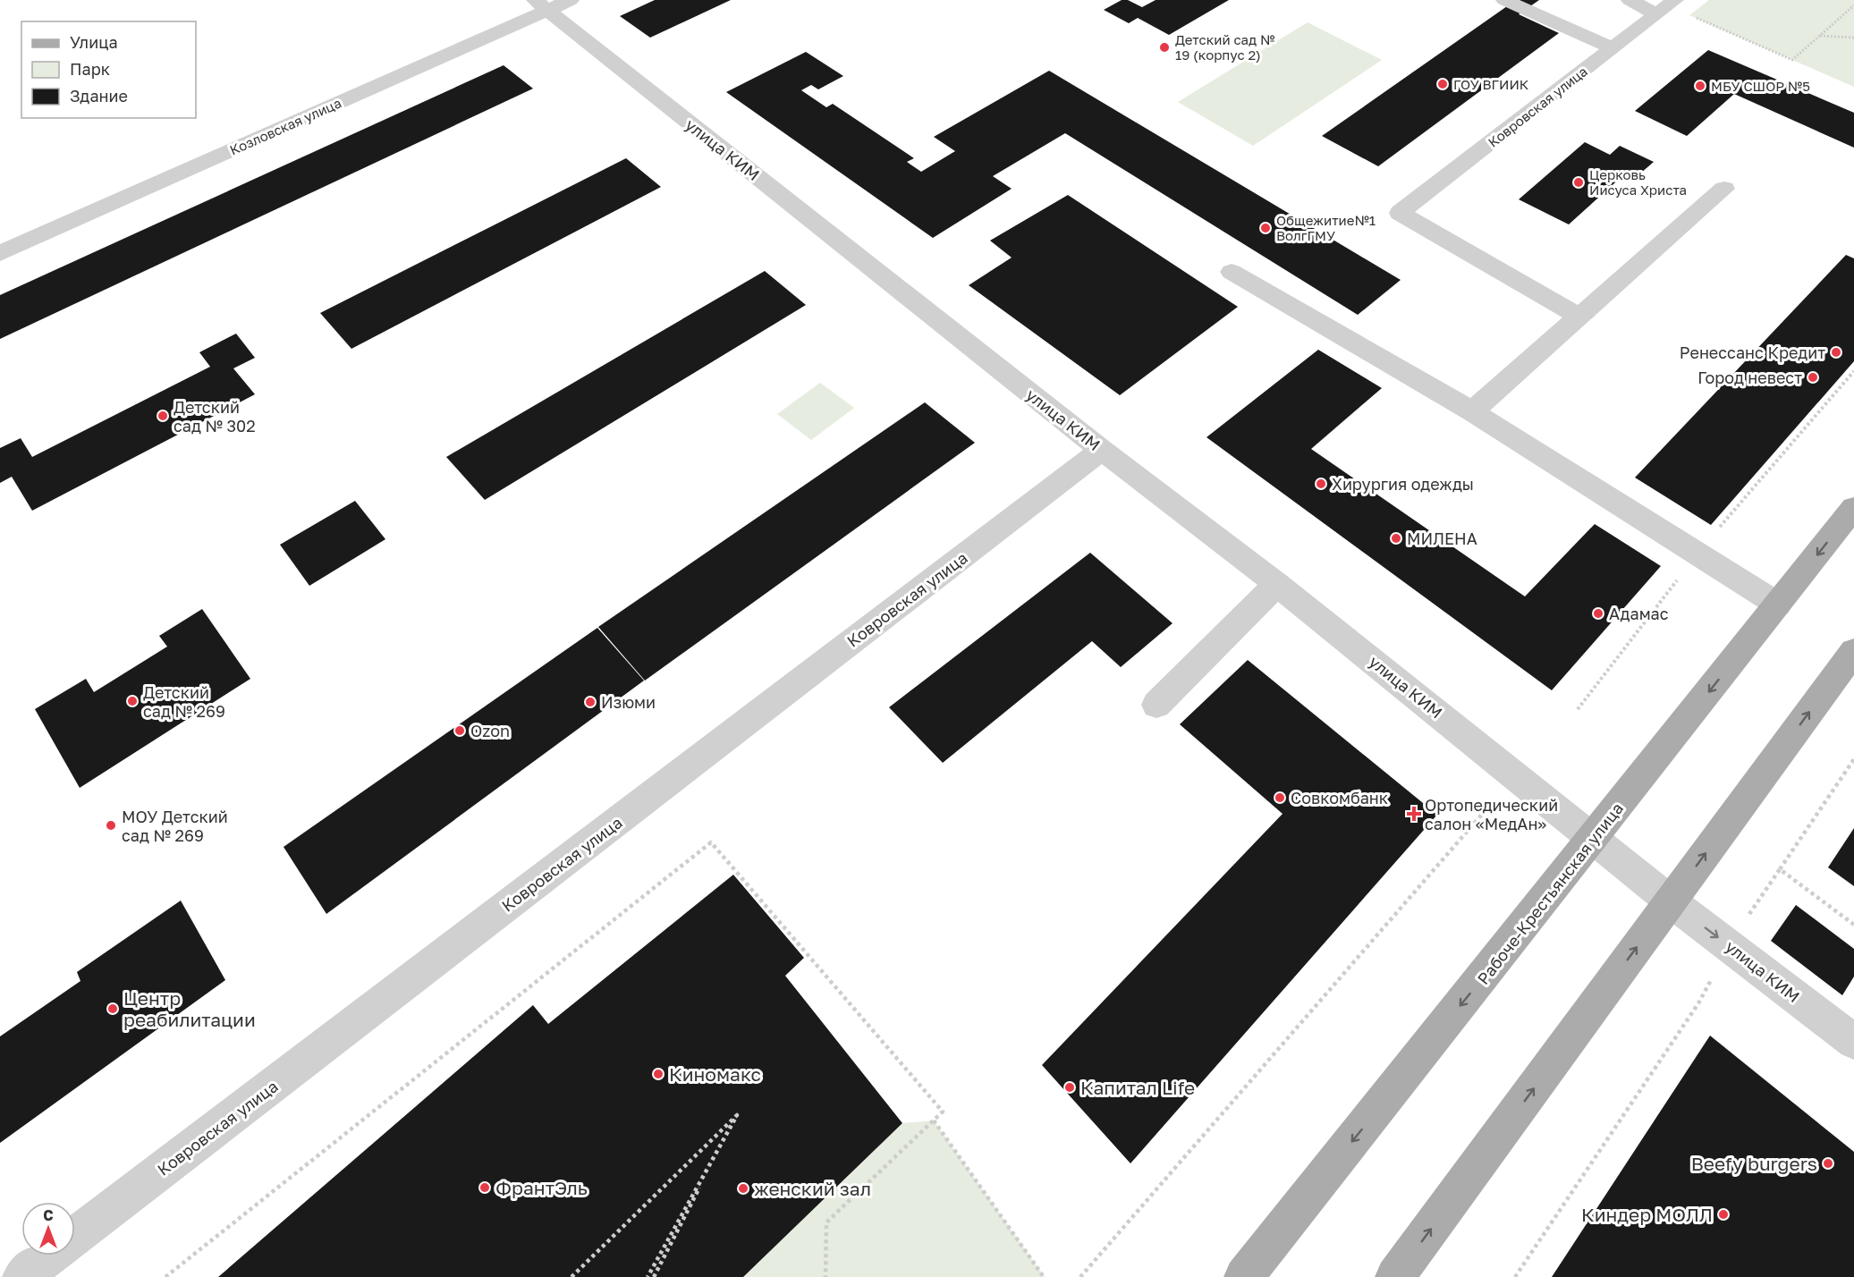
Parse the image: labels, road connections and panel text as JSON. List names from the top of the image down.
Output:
{
  "streets": {
    "main road": ["Рабоче-Крестьянская улица"],
    "street": ["Ковровская улица", "Козловская улица", "улица КИМ"]
  },
  "crossings": [
    ["Ковровская улица", "улица КИМ"],
    ["Козловская улица", "улица КИМ"],
    ["улица КИМ", "Рабоче-Крестьянская улица"]
  ],
  "places": {
    "other": [
      "Детский сад № 19 (корпус 2)",
      "ГОУ ВГИИК",
      "МБУ СШОР №5",
      "Церковь Иисуса Христа",
      "Общежитие№1 ВолгГМУ",
      "Ренессанс Кредит",
      "Город невест",
      "Детский сад № 302",
      "Хирургия одежды",
      "МИЛЕНА",
      "Адамас",
      "Детский сад № 269",
      "Изюми",
      "Ozon",
      "Совкомбанк",
      "МОУ Детский сад № 269",
      "Центр реабилитации",
      "Киномакс",
      "Капитал Life",
      "Beefy burgers",
      "ФрантЭль",
      "женский зал",
      "Киндер МОЛЛ"
    ],
    "health": ["Ортопедический салон «МедАн»"]
  },
  "legend": ["Улица", "Парк", "Здание"],
  "north": "top"
}
